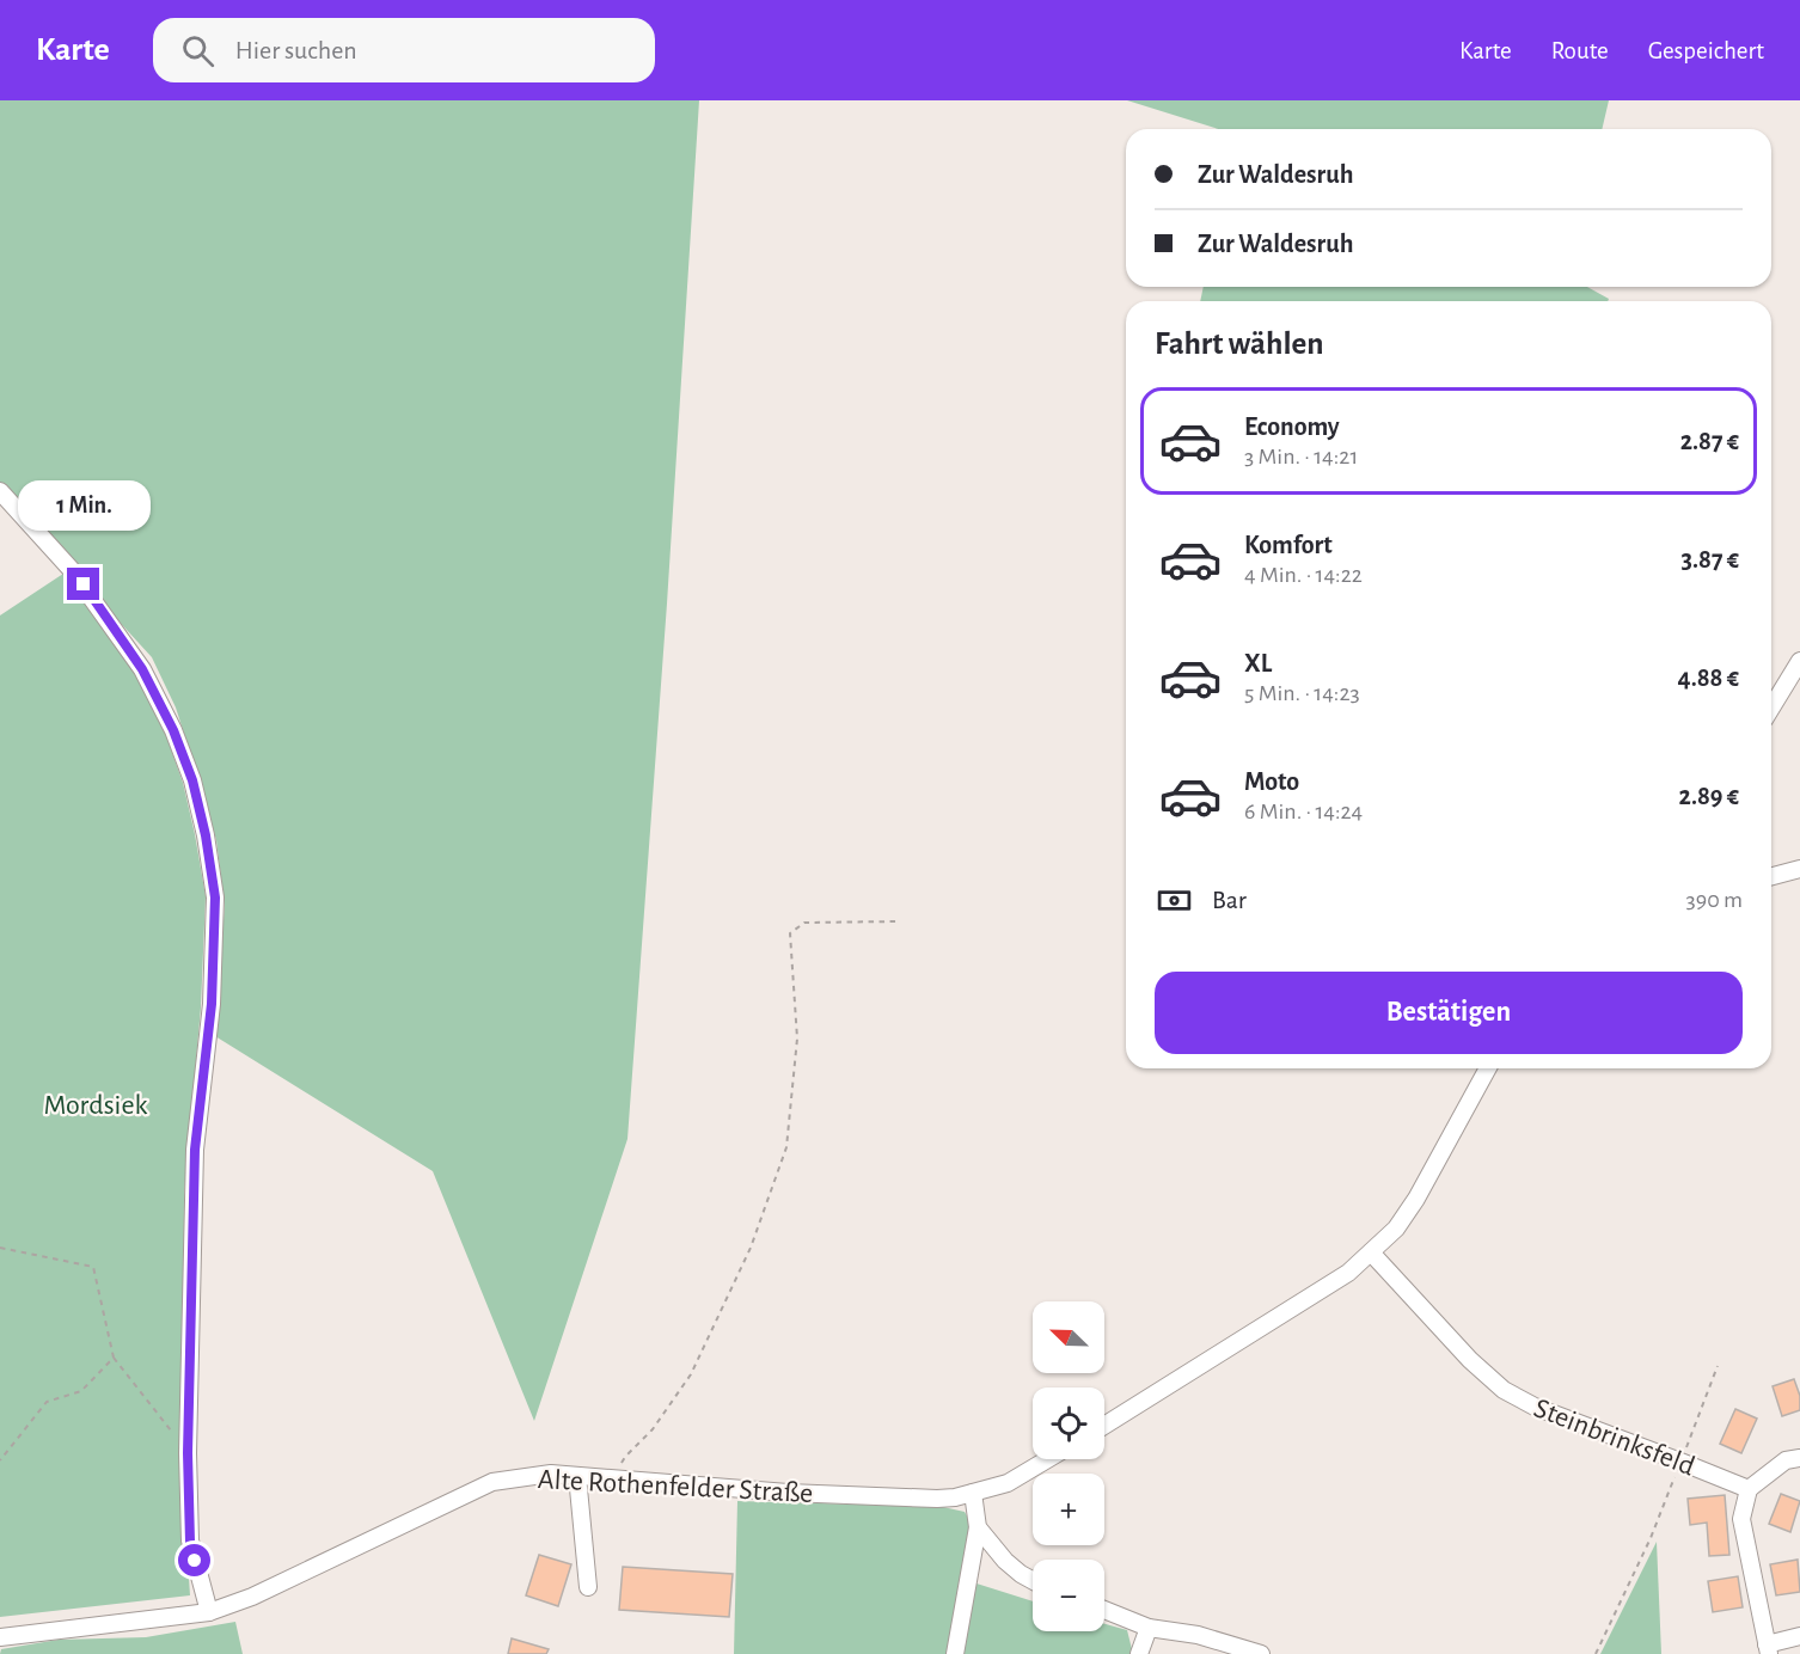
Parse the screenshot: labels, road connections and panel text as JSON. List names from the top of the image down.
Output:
{
  "streets": {
    "street": ["Steinbrinksfeld", "Alte Rothenfelder Straße"]
  },
  "parks": ["Mordsiek"],
  "north": "top left",
  "page": {
    "header": "Karte",
    "search": "Hier suchen",
    "nav": ["Karte", "Route", "Gespeichert"],
    "banner": ["Zur Waldesruh", "Zur Waldesruh"],
    "heading": "Fahrt wählen",
    "list": [
      {
        "name": "Economy",
        "note": "3 Min. · 14:21",
        "value": "2.87 €"
      },
      {
        "name": "Komfort",
        "note": "4 Min. · 14:22",
        "value": "3.87 €"
      },
      {
        "name": "XL",
        "note": "5 Min. · 14:23",
        "value": "4.88 €"
      },
      {
        "name": "Moto",
        "note": "6 Min. · 14:24",
        "value": "2.89 €"
      }
    ],
    "bubble": "1 Min.",
    "pay": ["Bar", "390 m"],
    "buttons": "Bestätigen",
    "map_buttons": ["+", "−"]
  }
}
